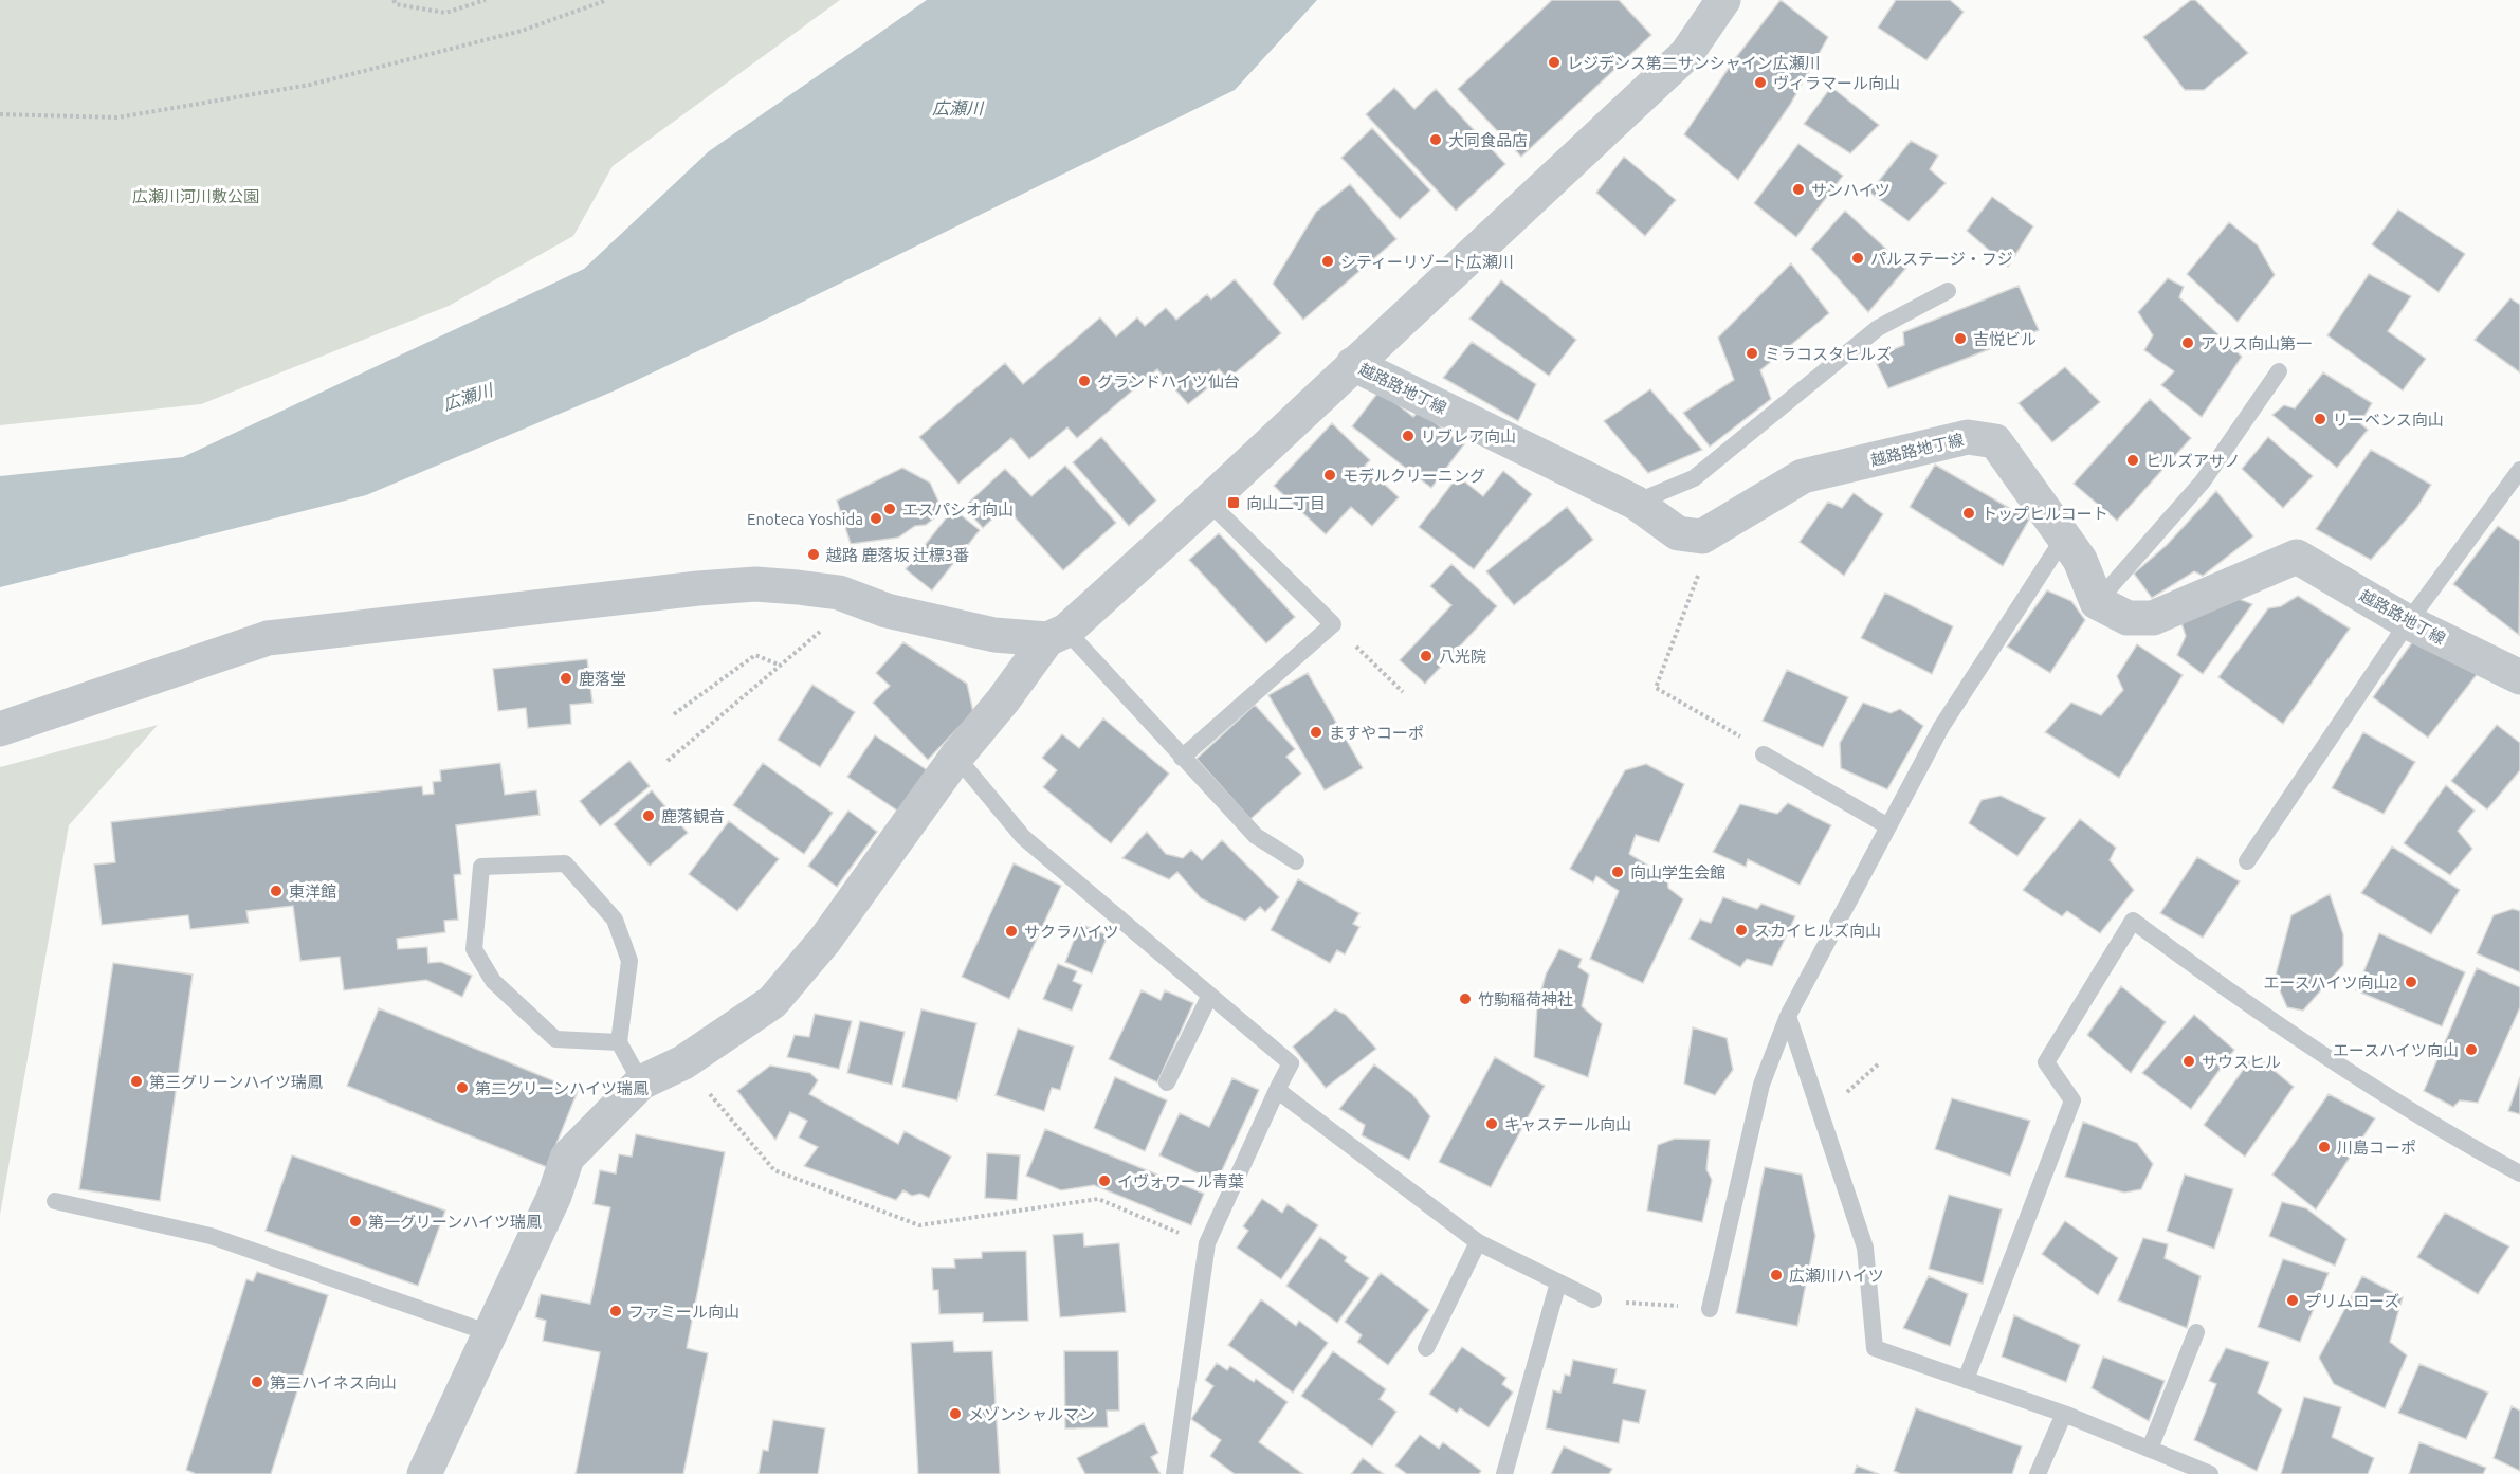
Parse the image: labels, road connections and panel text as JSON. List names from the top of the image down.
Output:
{
  "streets": {
    "street": ["越路路地丁線"]
  },
  "water": ["広瀬川"],
  "parks": ["広瀬川河川敷公園"],
  "places": {
    "other": [
      "レジデンス第二サンシャイン広瀬川",
      "ヴィラマール向山",
      "大同食品店",
      "サンハイツ",
      "パルステージ・フジ",
      "シティーリゾート広瀬川",
      "吉悦ビル",
      "アリス向山第一",
      "ミラコスタヒルズ",
      "グランドハイツ仙台",
      "リーベンス向山",
      "リブレア向山",
      "ヒルズアサノ",
      "モデルクリーニング",
      "エスパシオ向山",
      "トップヒルコート",
      "Enoteca Yoshida",
      "越路 鹿落坂 辻標3番",
      "八光院",
      "鹿落堂",
      "ますやコーポ",
      "鹿落観音",
      "向山学生会館",
      "東洋館",
      "スカイヒルズ向山",
      "サクラハイツ",
      "エースハイツ向山2",
      "竹駒稲荷神社",
      "エースハイツ向山",
      "サウスヒル",
      "第三グリーンハイツ瑞鳳",
      "第二グリーンハイツ瑞鳳",
      "キャステール向山",
      "川島コーポ",
      "イヴォワール青葉",
      "第一グリーンハイツ瑞鳳",
      "広瀬川ハイツ",
      "プリムローズ",
      "ファミール向山",
      "第二ハイネス向山",
      "メゾンシャルマン"
    ],
    "transit": ["向山二丁目"]
  }
}
